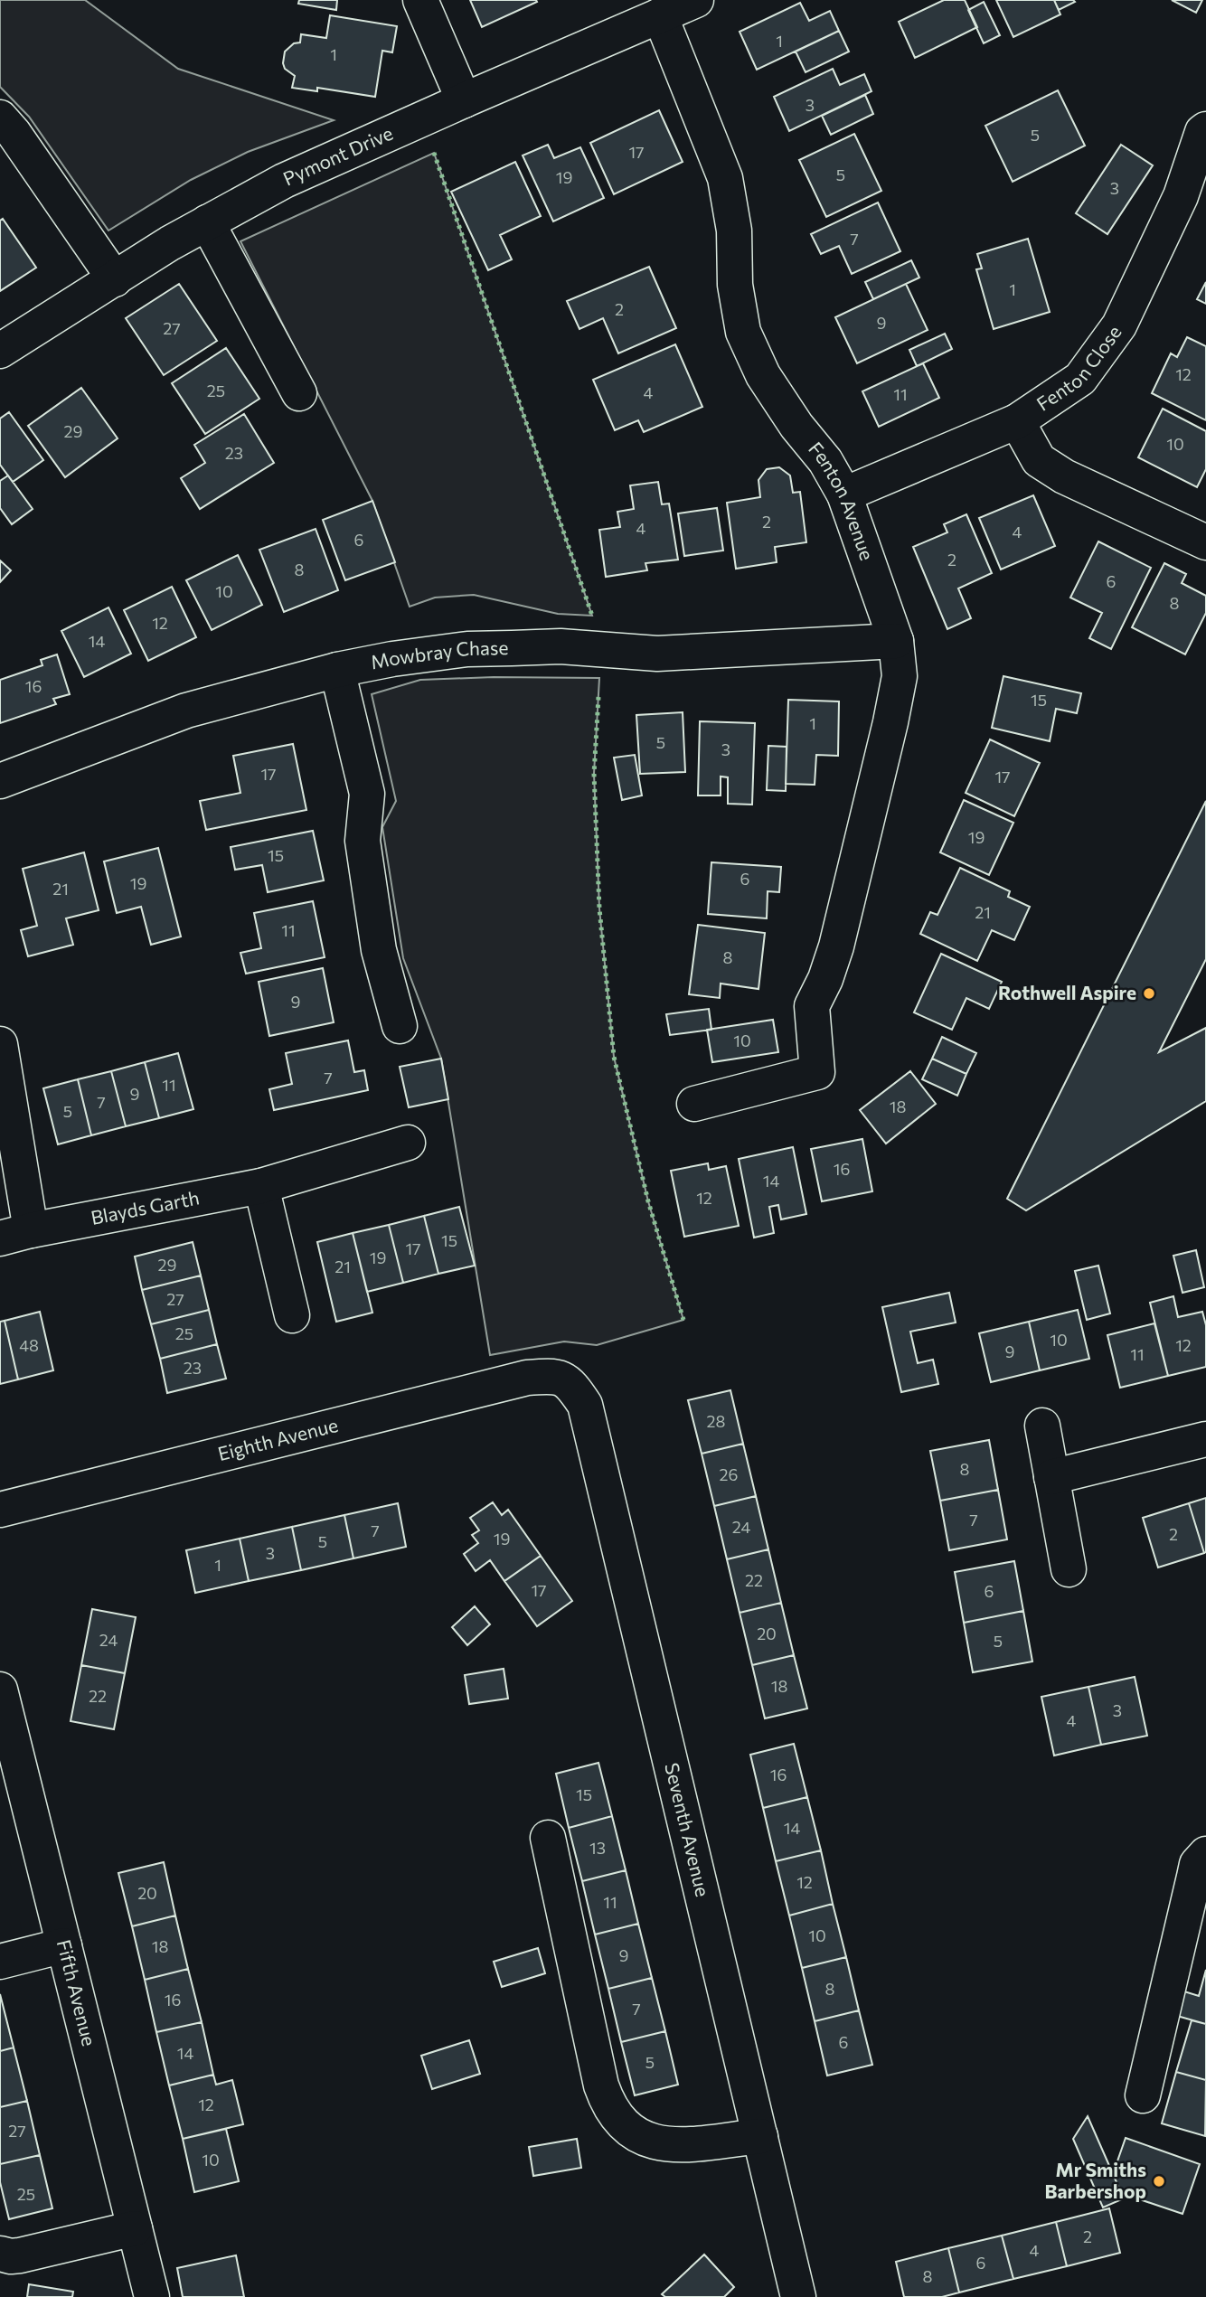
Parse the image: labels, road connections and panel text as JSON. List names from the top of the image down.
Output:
{
  "streets": {
    "street": [
      "Pymont Drive",
      "Fenton Close",
      "Fenton Avenue",
      "Mowbray Chase",
      "Blayds Garth",
      "Eighth Avenue",
      "Seventh Avenue",
      "Fifth Avenue"
    ]
  },
  "crossings": [
    ["Pymont Drive", "Fenton Avenue"],
    ["Fenton Close", "Fenton Avenue"],
    ["Fenton Avenue", "Mowbray Chase"],
    ["Eighth Avenue", "Seventh Avenue"]
  ],
  "places": ["Rothwell Aspire", "Mr Smiths Barbershop"],
  "house_numbers": [
    "1",
    "1",
    "3",
    "5",
    "17",
    "5",
    "19",
    "3",
    "7",
    "1",
    "2",
    "9",
    "27",
    "12",
    "25",
    "4",
    "11",
    "29",
    "10",
    "23",
    "2",
    "4",
    "4",
    "6",
    "2",
    "8",
    "6",
    "10",
    "8",
    "12",
    "14",
    "16",
    "15",
    "1",
    "5",
    "3",
    "17",
    "17",
    "19",
    "15",
    "6",
    "19",
    "21",
    "21",
    "11",
    "8",
    "9",
    "10",
    "7",
    "11",
    "9",
    "7",
    "18",
    "5",
    "16",
    "14",
    "12",
    "15",
    "17",
    "19",
    "29",
    "21",
    "27",
    "25",
    "10",
    "48",
    "12",
    "9",
    "11",
    "23",
    "28",
    "8",
    "26",
    "7",
    "24",
    "7",
    "2",
    "19",
    "5",
    "3",
    "1",
    "22",
    "17",
    "6",
    "20",
    "24",
    "5",
    "18",
    "22",
    "3",
    "4",
    "16",
    "15",
    "14",
    "13",
    "12",
    "20",
    "11",
    "10",
    "18",
    "9",
    "8",
    "16",
    "7",
    "6",
    "14",
    "5",
    "12",
    "27",
    "10",
    "25",
    "2",
    "4",
    "6",
    "8"
  ]
}
